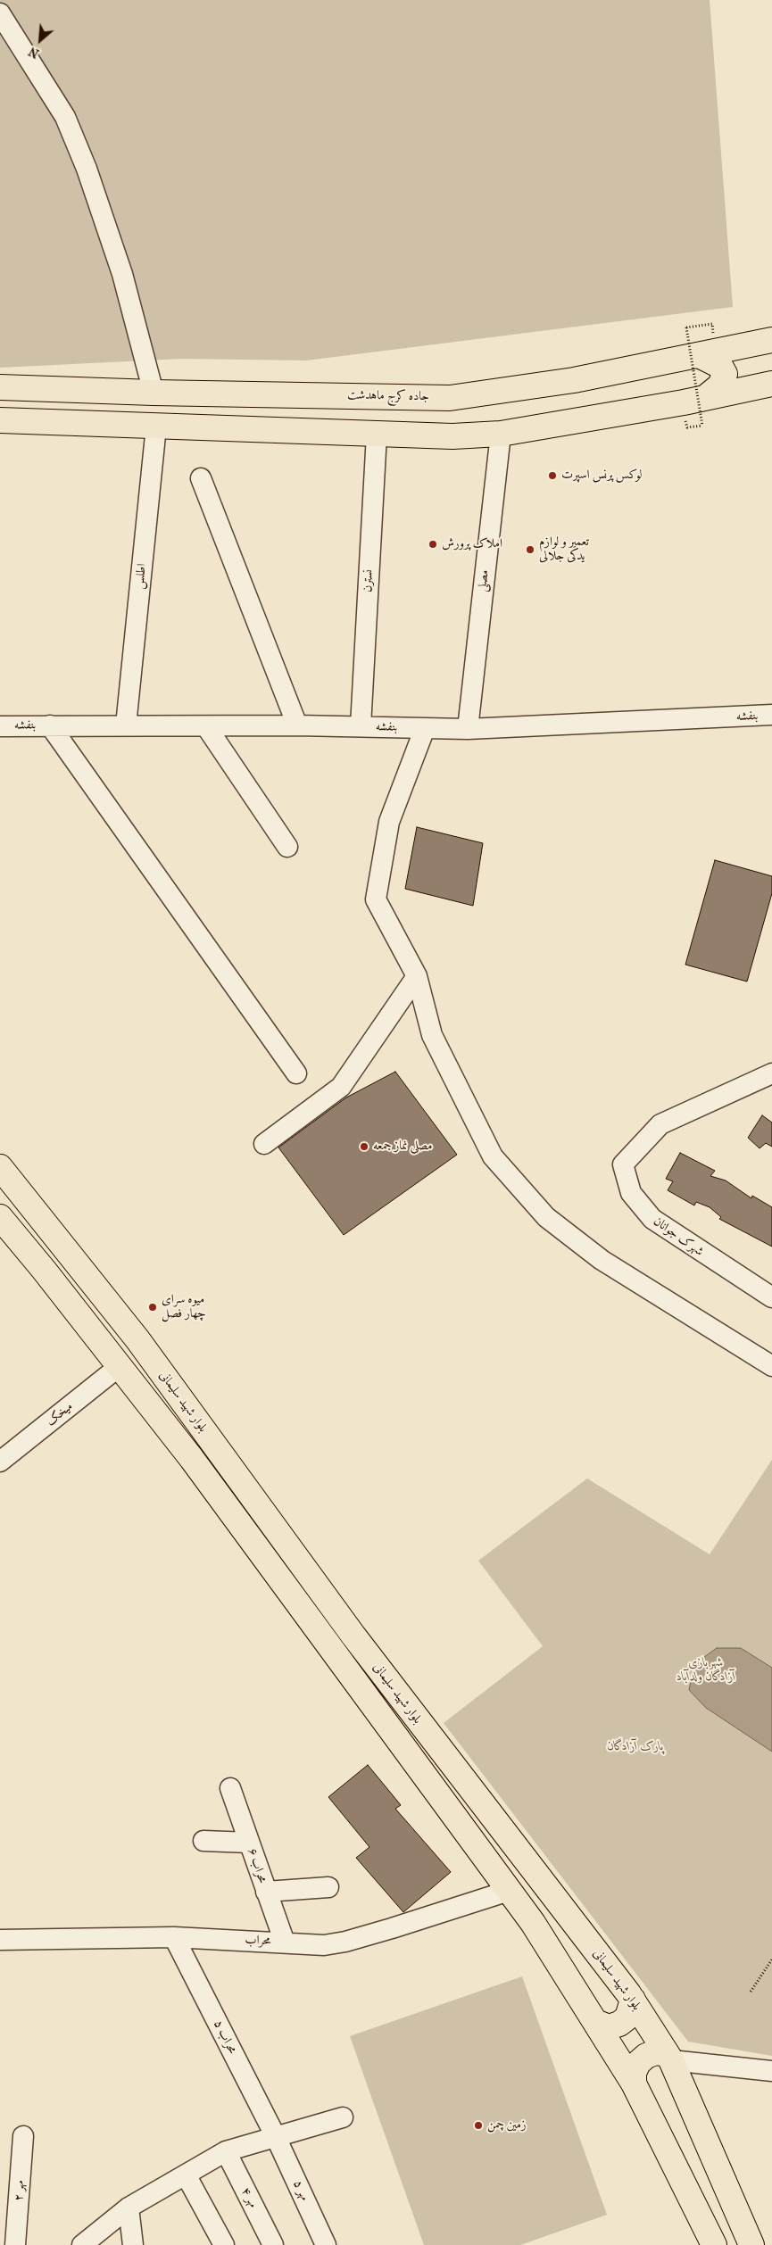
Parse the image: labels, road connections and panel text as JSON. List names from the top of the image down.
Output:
{
  "streets": {
    "main road": ["جاده کرج ماهدشت", "بلوار شهید سلیمانی"],
    "street": [
      "اطلس",
      "نسترن",
      "مصلی",
      "بنفشه",
      "شهرک جوانان",
      "میخک",
      "محراب ۶",
      "محراب",
      "محراب ۵",
      "مهر ۲",
      "مهر ۵",
      "مهر ۴"
    ]
  },
  "crossings": [
    ["اطلس", "بنفشه"],
    ["نسترن", "بنفشه"],
    ["مصلی", "بنفشه"],
    ["بلوار شهید سلیمانی", "میخک"],
    ["بلوار شهید سلیمانی", "محراب"],
    ["محراب ۶", "محراب"],
    ["محراب", "محراب ۵"],
    ["محراب ۵", "مهر ۵"]
  ],
  "parks": ["شهربازی آزادگان ولدآباد", "پارک آزادگان"],
  "places": [
    "لوکس پرنس اسپرت",
    "املاک پرورش",
    "تعمیر و لوازم یدکی جلالی",
    "مصلی نماز جمعه",
    "میوه سرای چهار فصل",
    "زمین چمن"
  ],
  "north": "bottom left"
}
